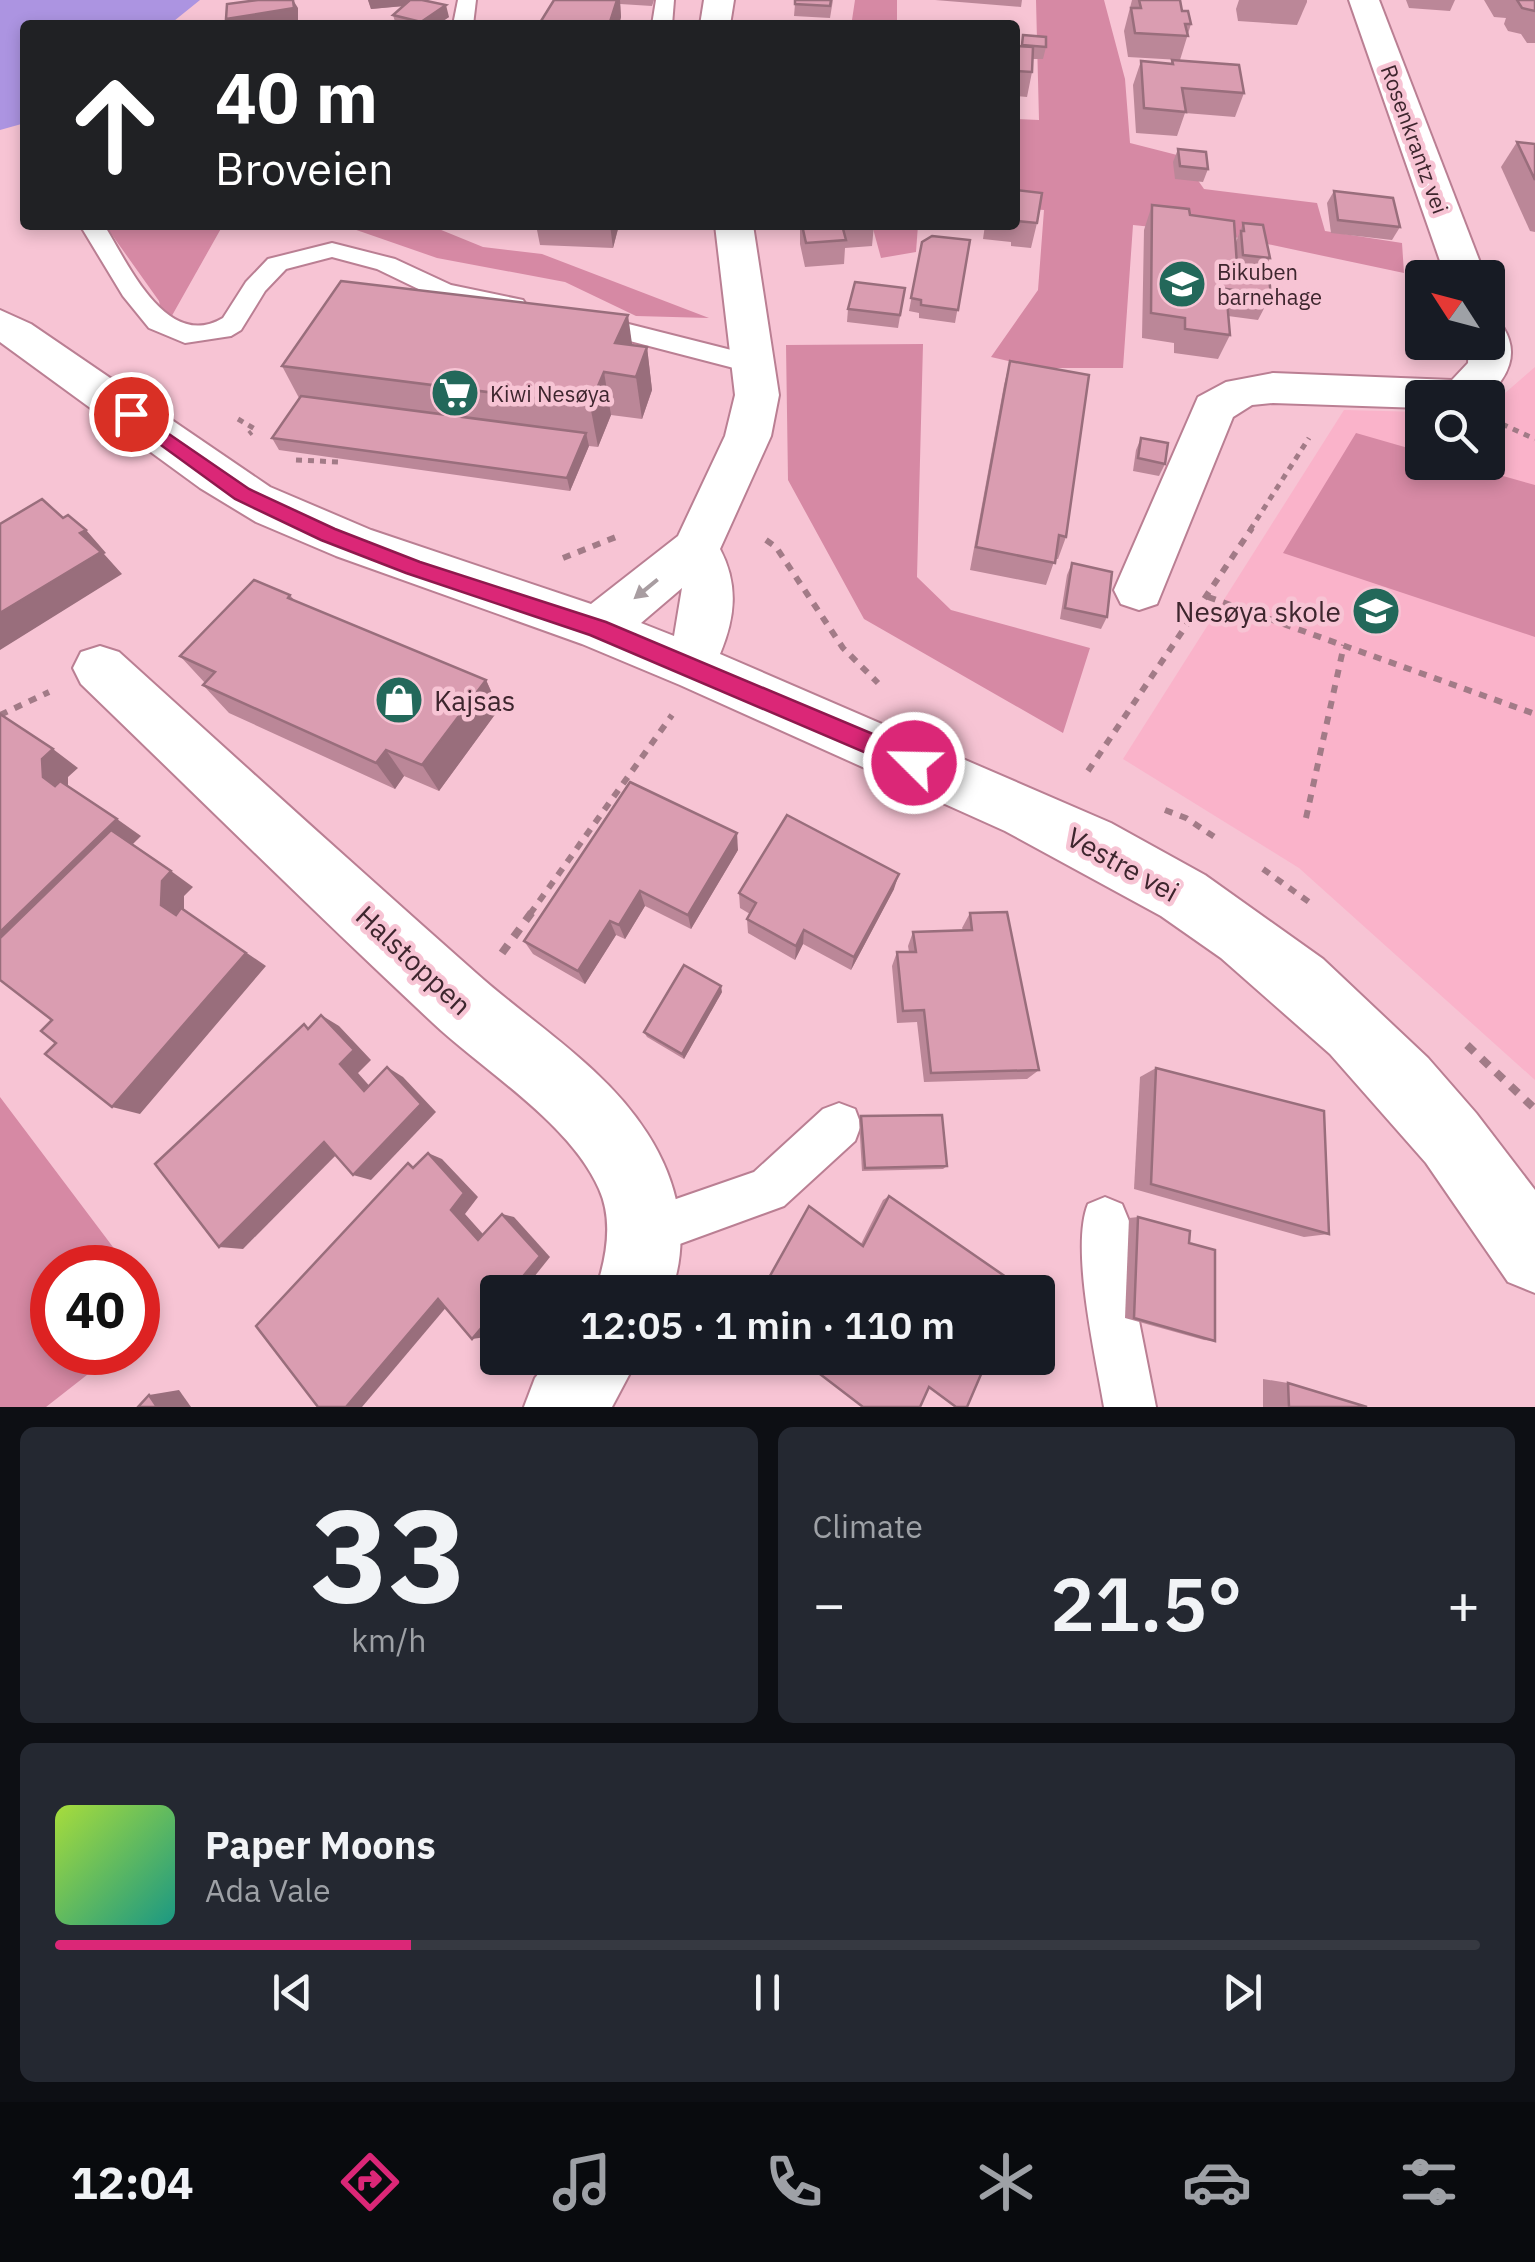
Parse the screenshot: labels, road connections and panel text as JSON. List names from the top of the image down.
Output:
{
  "streets": {
    "street": ["Rosenkrantz vei", "Vestre vei", "Halstoppen"]
  },
  "places": {
    "school or university": ["Bikuben barnehage", "Nesøya skole"],
    "supermarket": ["Kiwi Nesøya"],
    "shop": ["Kajsas"]
  },
  "north": "top left",
  "page": {
    "turn": ["40 m", "Broveien"],
    "limit": "40",
    "trip": "12:05 · 1 min · 110 m",
    "tile": [
      ["33", "km/h"],
      "Climate"
    ],
    "heat": ["−", "21.5°", "+"],
    "song": ["Paper Moons", "Ada Vale"],
    "tabs": "12:04"
  }
}
